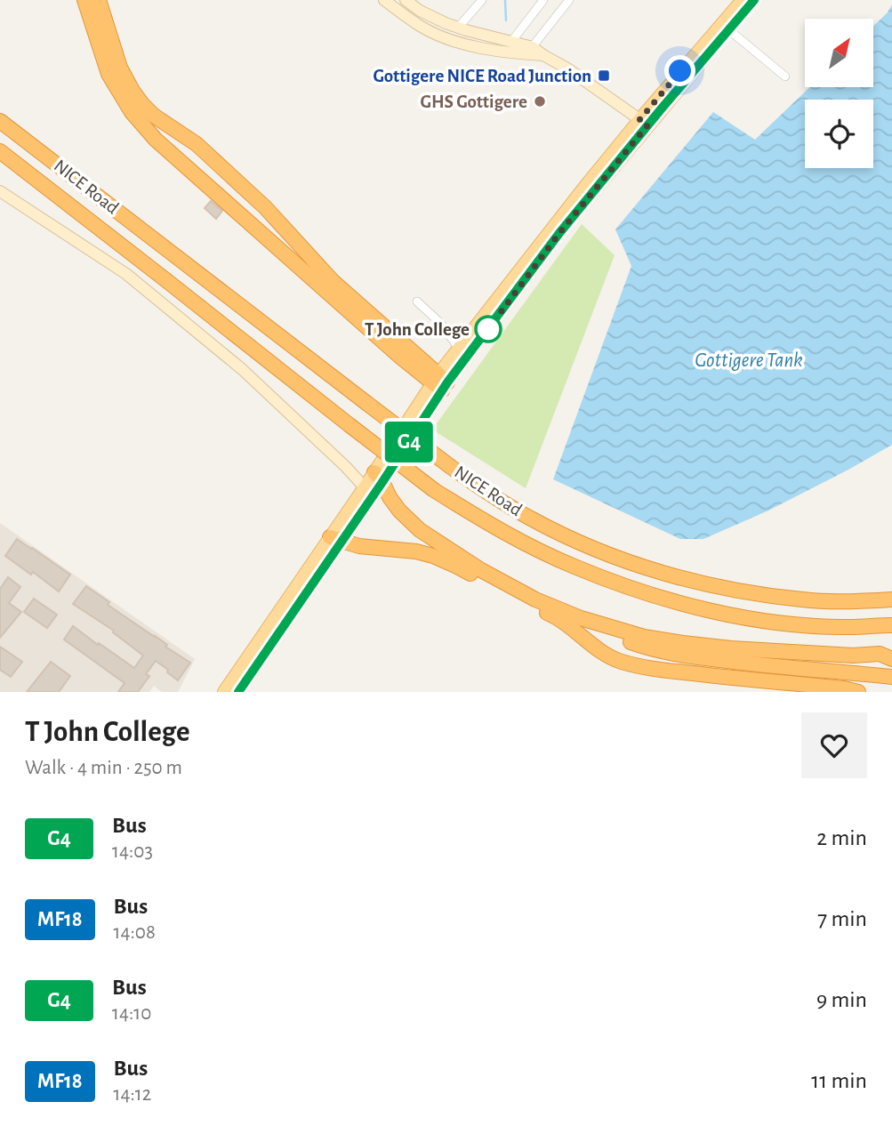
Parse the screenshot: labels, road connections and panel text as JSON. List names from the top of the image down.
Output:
{
  "streets": {
    "highway": ["NICE Road"]
  },
  "water": ["Gottigere Tank"],
  "places": {
    "transit": ["Gottigere NICE Road Junction"],
    "other": ["GHS Gottigere", "T John College"]
  },
  "lines": ["bus line G4"],
  "north": "top right",
  "page": {
    "on_map": "G4",
    "heading": ["T John College", "Walk · 4 min · 250 m"],
    "list": [
      {
        "mark": "G4",
        "name": "Bus",
        "note": "14:03",
        "value": "2 min"
      },
      {
        "mark": "MF18",
        "name": "Bus",
        "note": "14:08",
        "value": "7 min"
      },
      {
        "mark": "G4",
        "name": "Bus",
        "note": "14:10",
        "value": "9 min"
      },
      {
        "mark": "MF18",
        "name": "Bus",
        "note": "14:12",
        "value": "11 min"
      }
    ]
  }
}
